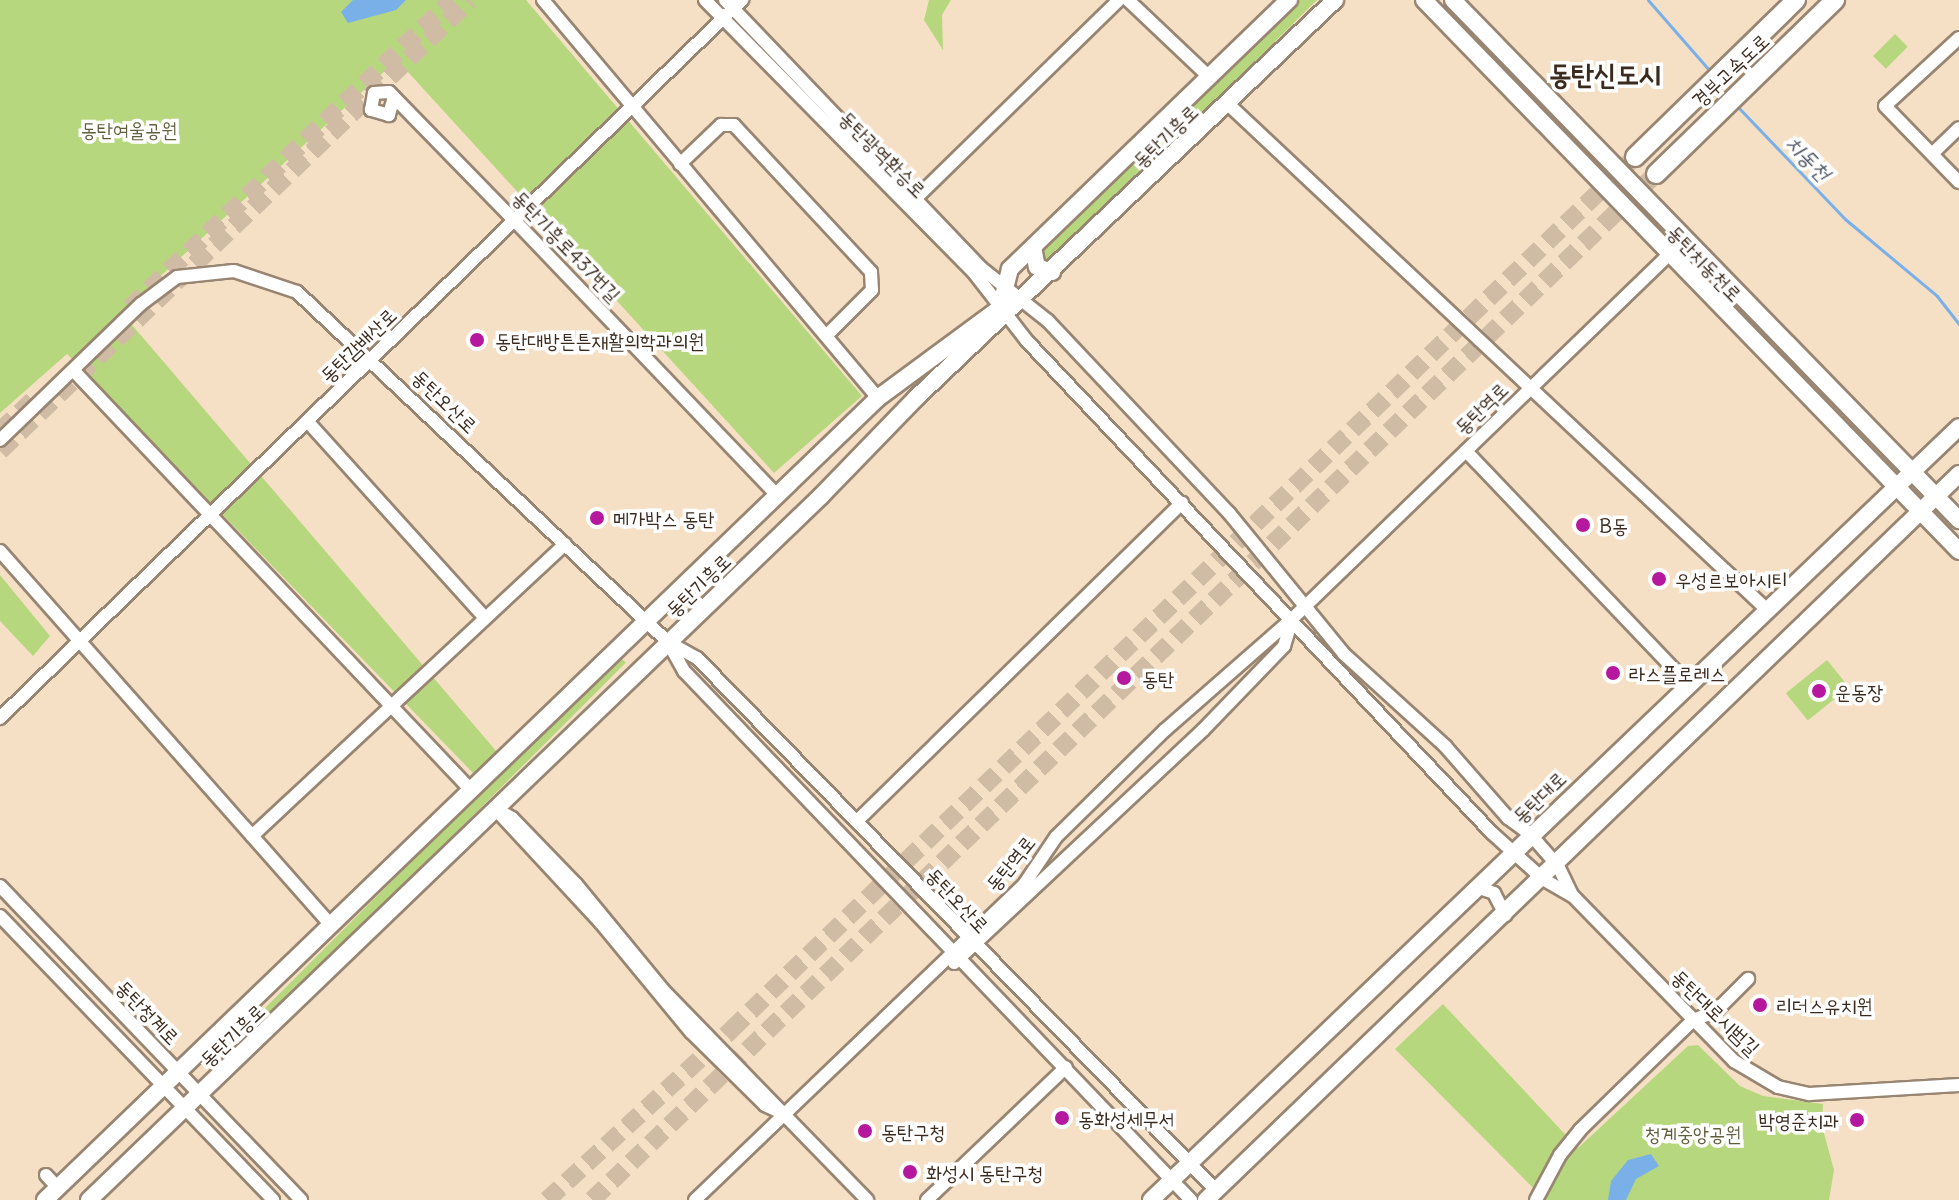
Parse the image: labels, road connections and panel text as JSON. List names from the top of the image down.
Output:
{
  "streets": {
    "highway": ["경부고속도로"],
    "main road": ["동탄기흥로", "동탄치동천로", "동탄대로"],
    "street": [
      "동탄광역환승로",
      "동탄기흥로437번길",
      "동탄감배산로",
      "동탄오산로",
      "동탄역로",
      "동탄청계로",
      "동탄대로시범길"
    ]
  },
  "crossings": [
    ["동탄기흥로", "동탄광역환승로"],
    ["동탄기흥로", "동탄기흥로437번길"],
    ["동탄기흥로", "동탄오산로"],
    ["동탄기흥로", "동탄청계로"],
    ["동탄광역환승로", "동탄감배산로"],
    ["동탄광역환승로", "동탄역로"],
    ["동탄기흥로437번길", "동탄감배산로"],
    ["동탄치동천로", "동탄역로"],
    ["동탄치동천로", "동탄대로"],
    ["동탄감배산로", "동탄오산로"],
    ["동탄오산로", "동탄역로"],
    ["동탄오산로", "동탄대로"],
    ["동탄대로", "동탄대로시범길"]
  ],
  "districts": ["동탄신도시"],
  "water": ["치동천"],
  "parks": ["동탄여울공원", "청계중앙공원"],
  "places": [
    "동탄대방튼튼재활의학과의원",
    "메가박스 동탄",
    "B동",
    "우성르보아시티",
    "라스플로레스",
    "동탄",
    "운동장",
    "리더스유치원",
    "동화성세무서",
    "박영준치과",
    "동탄구청",
    "화성시 동탄구청"
  ]
}
